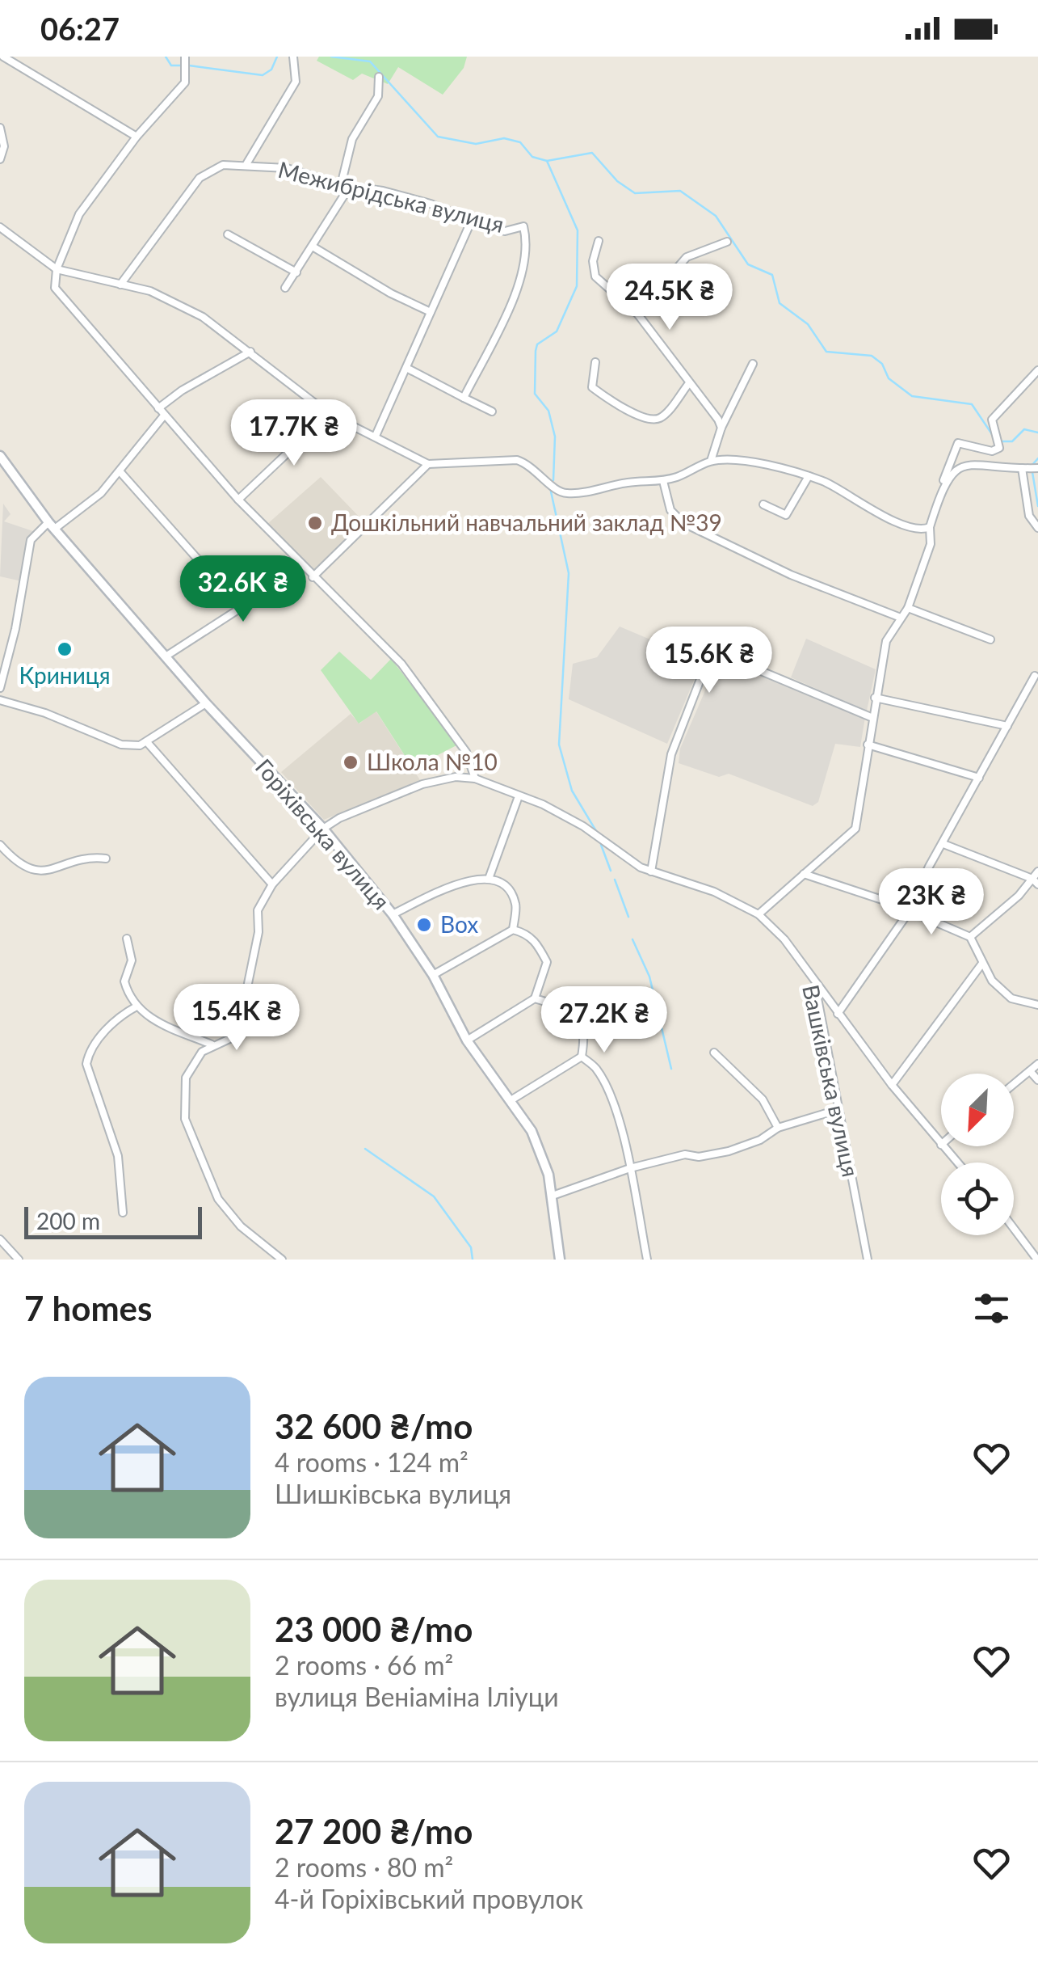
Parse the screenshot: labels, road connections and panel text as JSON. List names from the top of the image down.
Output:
{
  "streets": {
    "street": ["Межибрідська вулиця", "Горіхівська вулиця", "Вашківська вулиця"]
  },
  "crossings": [
    ["Горіхівська вулиця", "Вашківська вулиця"]
  ],
  "places": [
    "Дошкільний навчальний заклад №39",
    "Криниця",
    "Школа №10",
    "Box"
  ],
  "scale_bar": "200 m",
  "north": "bottom left",
  "page": {
    "status": "06:27",
    "price": [
      "24.5K ₴",
      "17.7K ₴",
      "32.6K ₴",
      "15.6K ₴",
      "23K ₴",
      "15.4K ₴",
      "27.2K ₴"
    ],
    "scale": "200 m",
    "heading": "7 homes",
    "list": [
      {
        "name": "32 600 ₴/mo",
        "note": "4 rooms · 124 m² · Шишківська вулиця"
      },
      {
        "name": "23 000 ₴/mo",
        "note": "2 rooms · 66 m² · вулиця Веніаміна Іліуци"
      },
      {
        "name": "27 200 ₴/mo",
        "note": "2 rooms · 80 m² · 4-й Горіхівський провулок"
      }
    ]
  }
}
